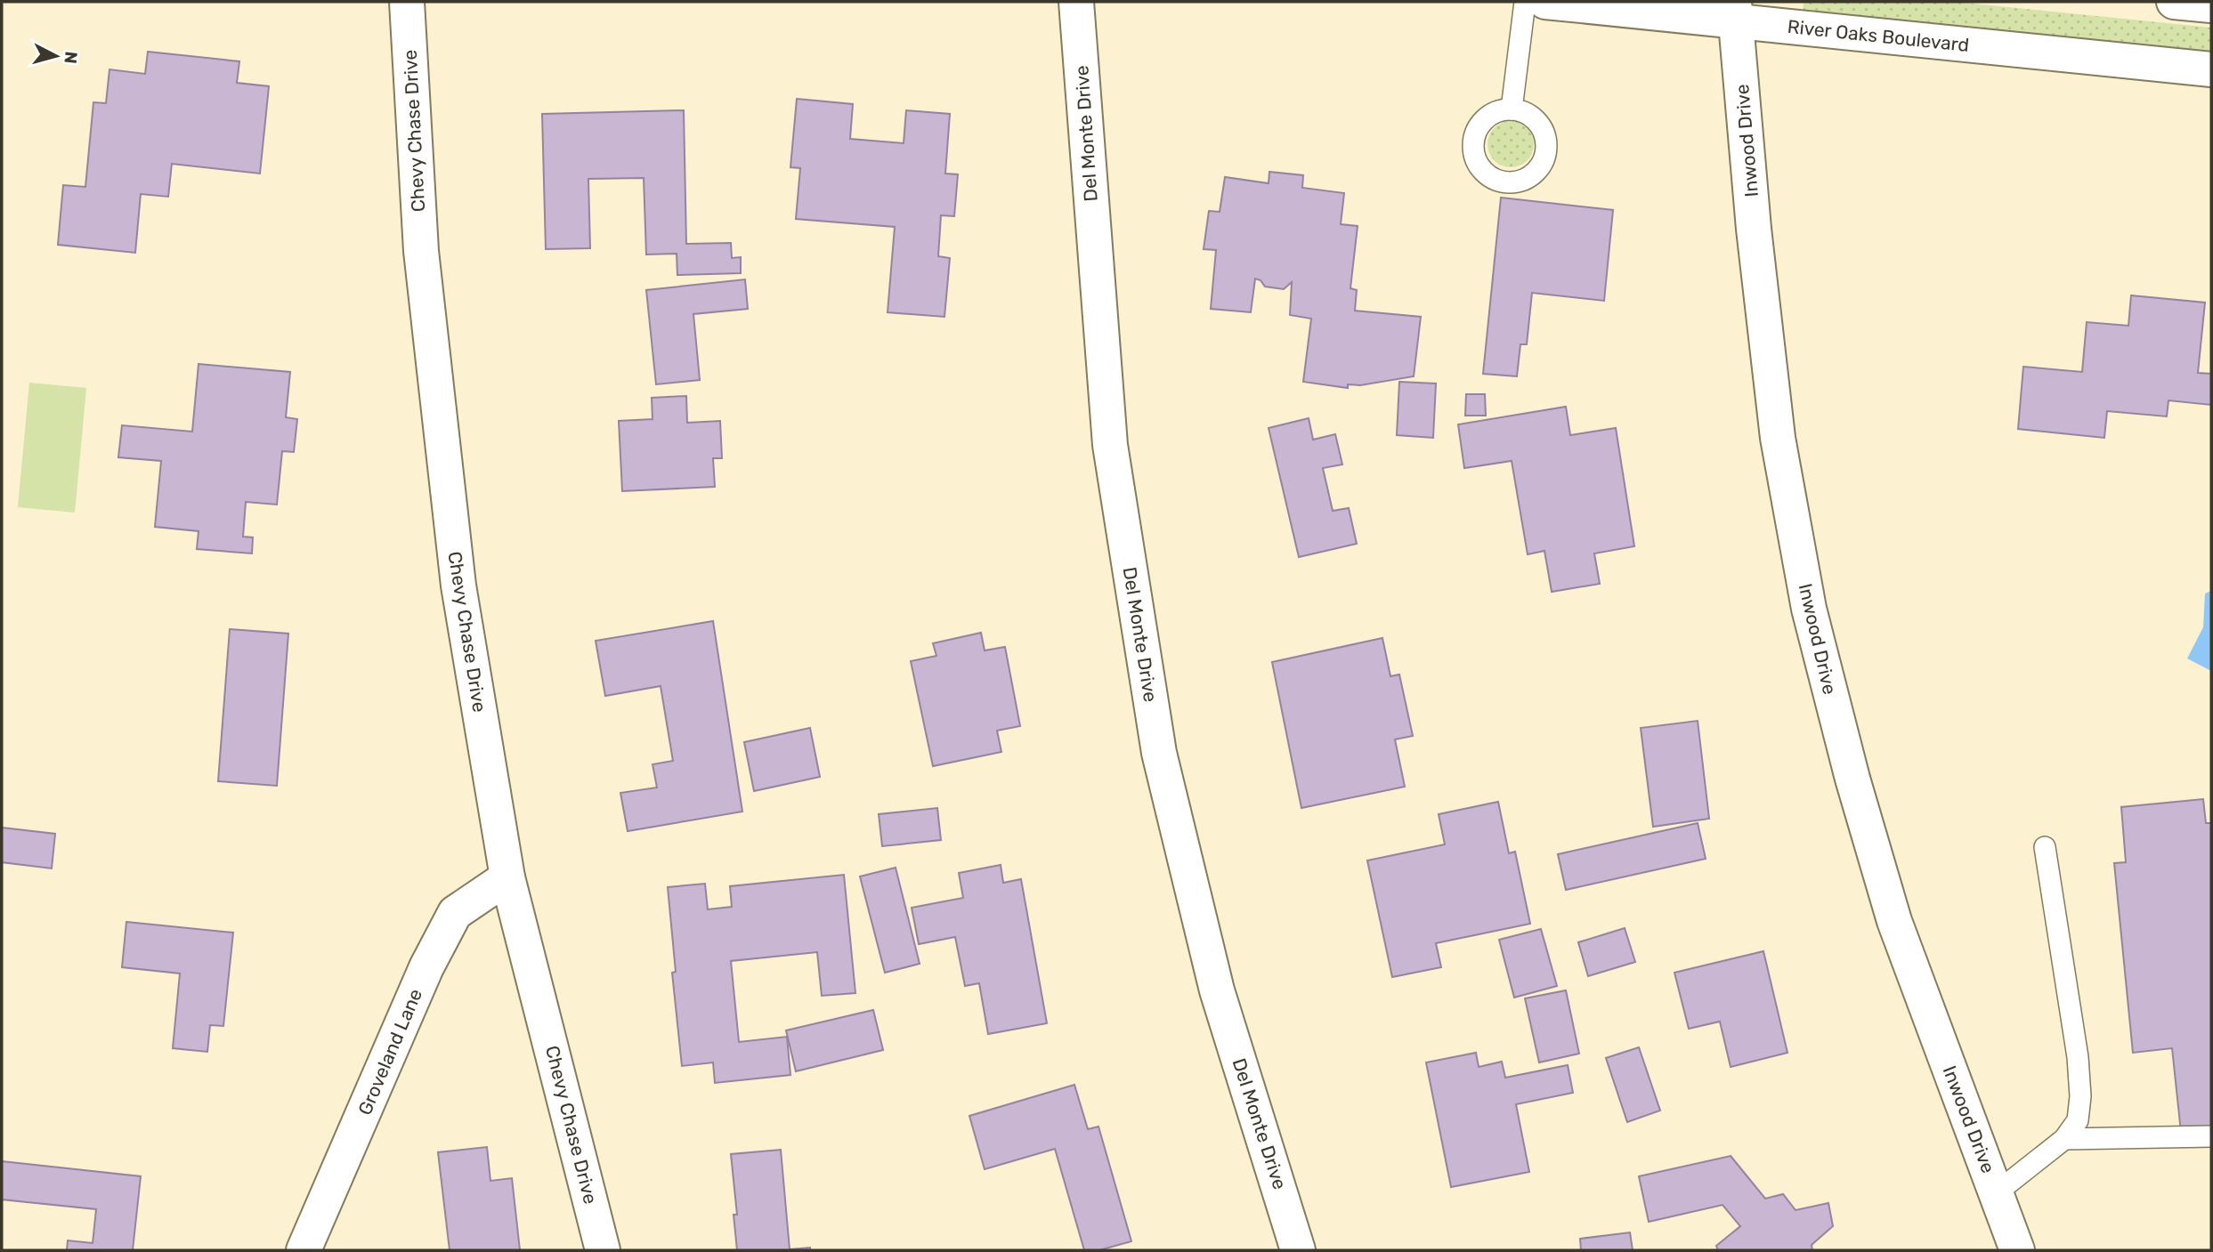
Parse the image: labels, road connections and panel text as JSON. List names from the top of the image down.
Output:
{
  "streets": {
    "street": [
      "River Oaks Boulevard",
      "Chevy Chase Drive",
      "Del Monte Drive",
      "Inwood Drive",
      "Groveland Lane"
    ]
  },
  "crossings": [
    ["River Oaks Boulevard", "Inwood Drive"],
    ["Chevy Chase Drive", "Groveland Lane"]
  ],
  "north": "right"
}
